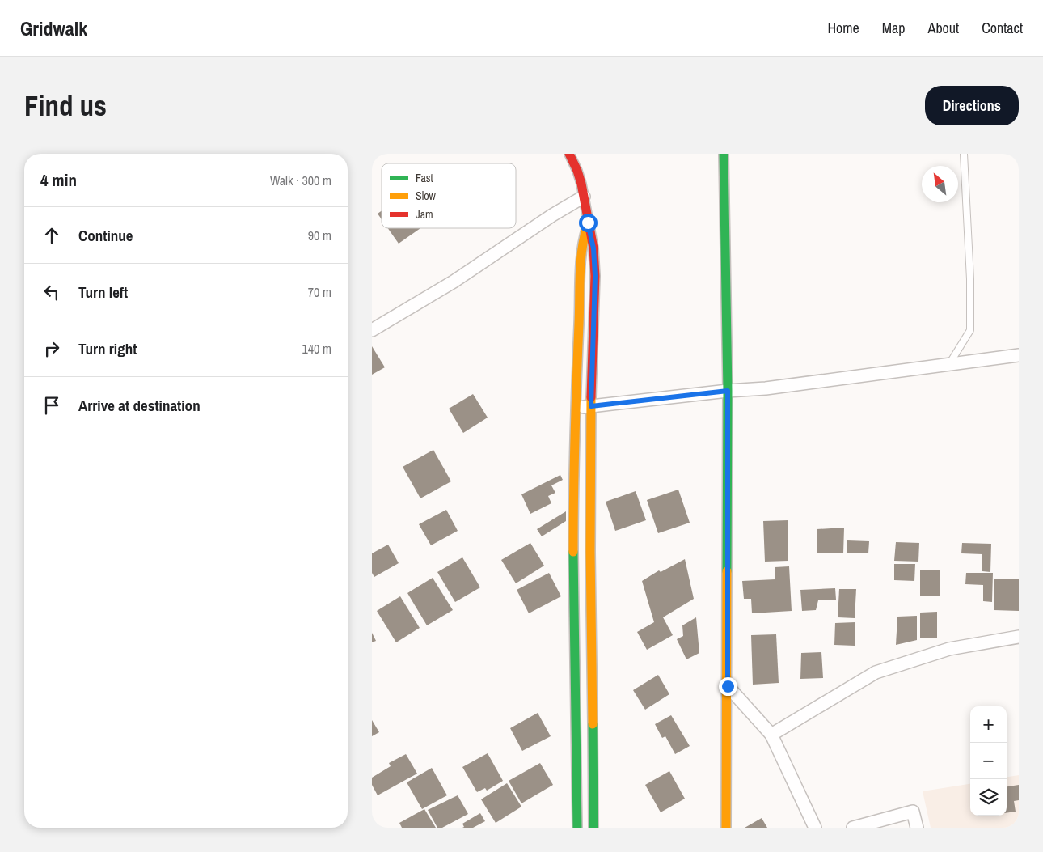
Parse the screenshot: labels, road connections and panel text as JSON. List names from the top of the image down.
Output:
{
  "legend": ["Fast", "Slow", "Jam"],
  "north": "top left",
  "page": {
    "header": "Gridwalk",
    "nav": [
      "Home",
      "Map",
      "About",
      "Contact"
    ],
    "buttons": "Directions",
    "title": "Find us",
    "heading": ["4 min", "Walk · 300 m"],
    "list": [
      ["Continue", "90 m"],
      ["Turn left", "70 m"],
      ["Turn right", "140 m"],
      "Arrive at destination"
    ],
    "map_buttons": ["+", "−"]
  }
}
